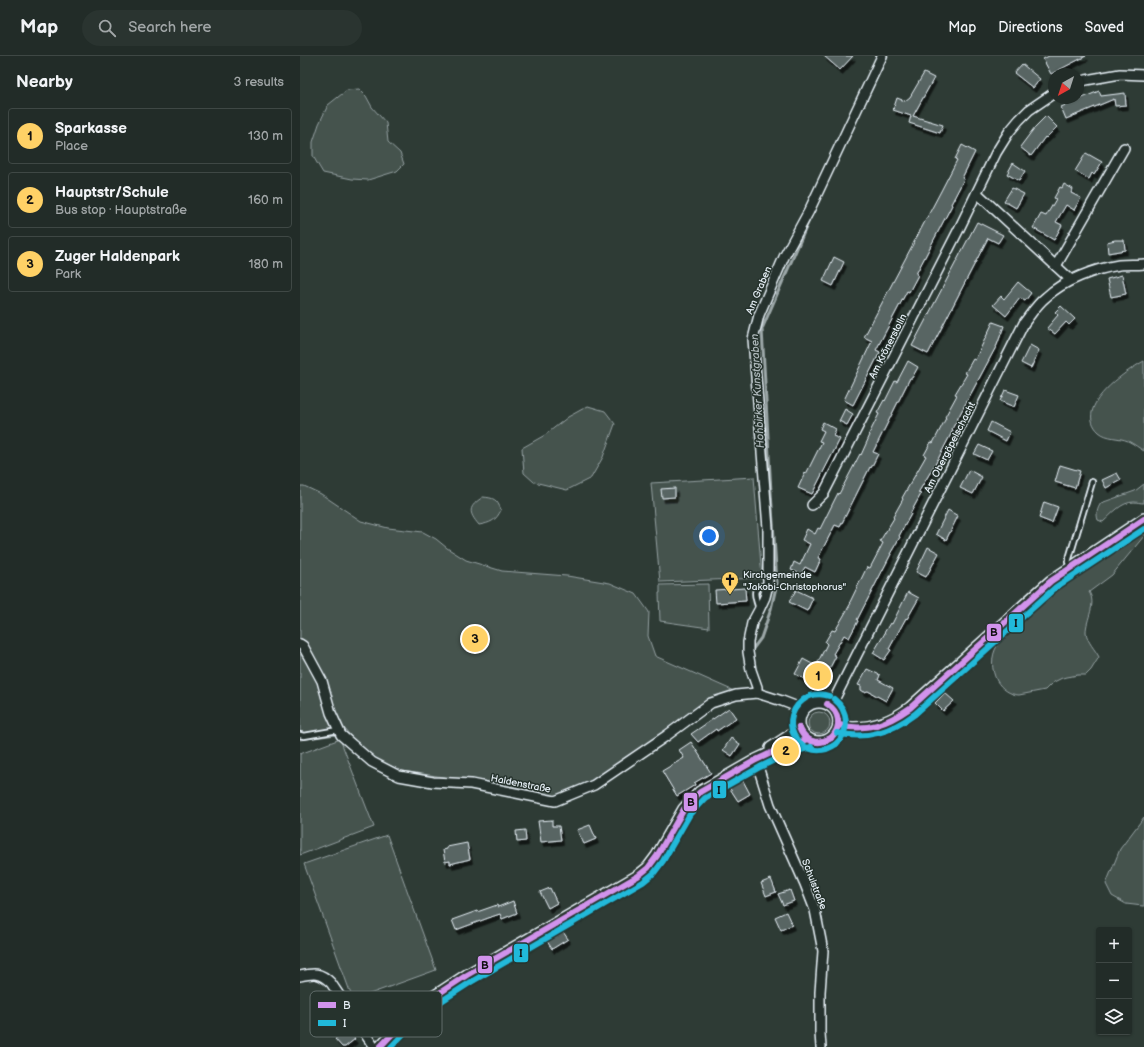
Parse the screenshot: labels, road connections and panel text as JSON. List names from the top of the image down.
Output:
{
  "streets": {
    "street": [
      "Am Graben",
      "Am Krönerstolln",
      "Am Obergöpelschacht",
      "Haldenstraße",
      "Schulstraße"
    ]
  },
  "crossings": [
    ["Am Graben", "Haldenstraße"],
    ["Am Obergöpelschacht", "Haldenstraße"]
  ],
  "water": ["Hohbirker Kunstgraben"],
  "places": {
    "church": ["Kirchgemeinde \"Jakobi-Christophorus\""]
  },
  "lines": ["transit line B", "transit line I"],
  "legend": ["B", "I"],
  "north": "bottom left",
  "page": {
    "header": "Map",
    "search": "Search here",
    "nav": ["Map", "Directions", "Saved"],
    "heading": ["Nearby", "3 results"],
    "list": [
      {
        "mark": "1",
        "name": "Sparkasse",
        "note": "Place",
        "value": "130 m"
      },
      {
        "mark": "2",
        "name": "Hauptstr/Schule",
        "note": "Bus stop · Hauptstraße",
        "value": "160 m"
      },
      {
        "mark": "3",
        "name": "Zuger Haldenpark",
        "note": "Park",
        "value": "180 m"
      }
    ],
    "pins": ["3", "1", "2"],
    "map_buttons": ["+", "−"]
  }
}
